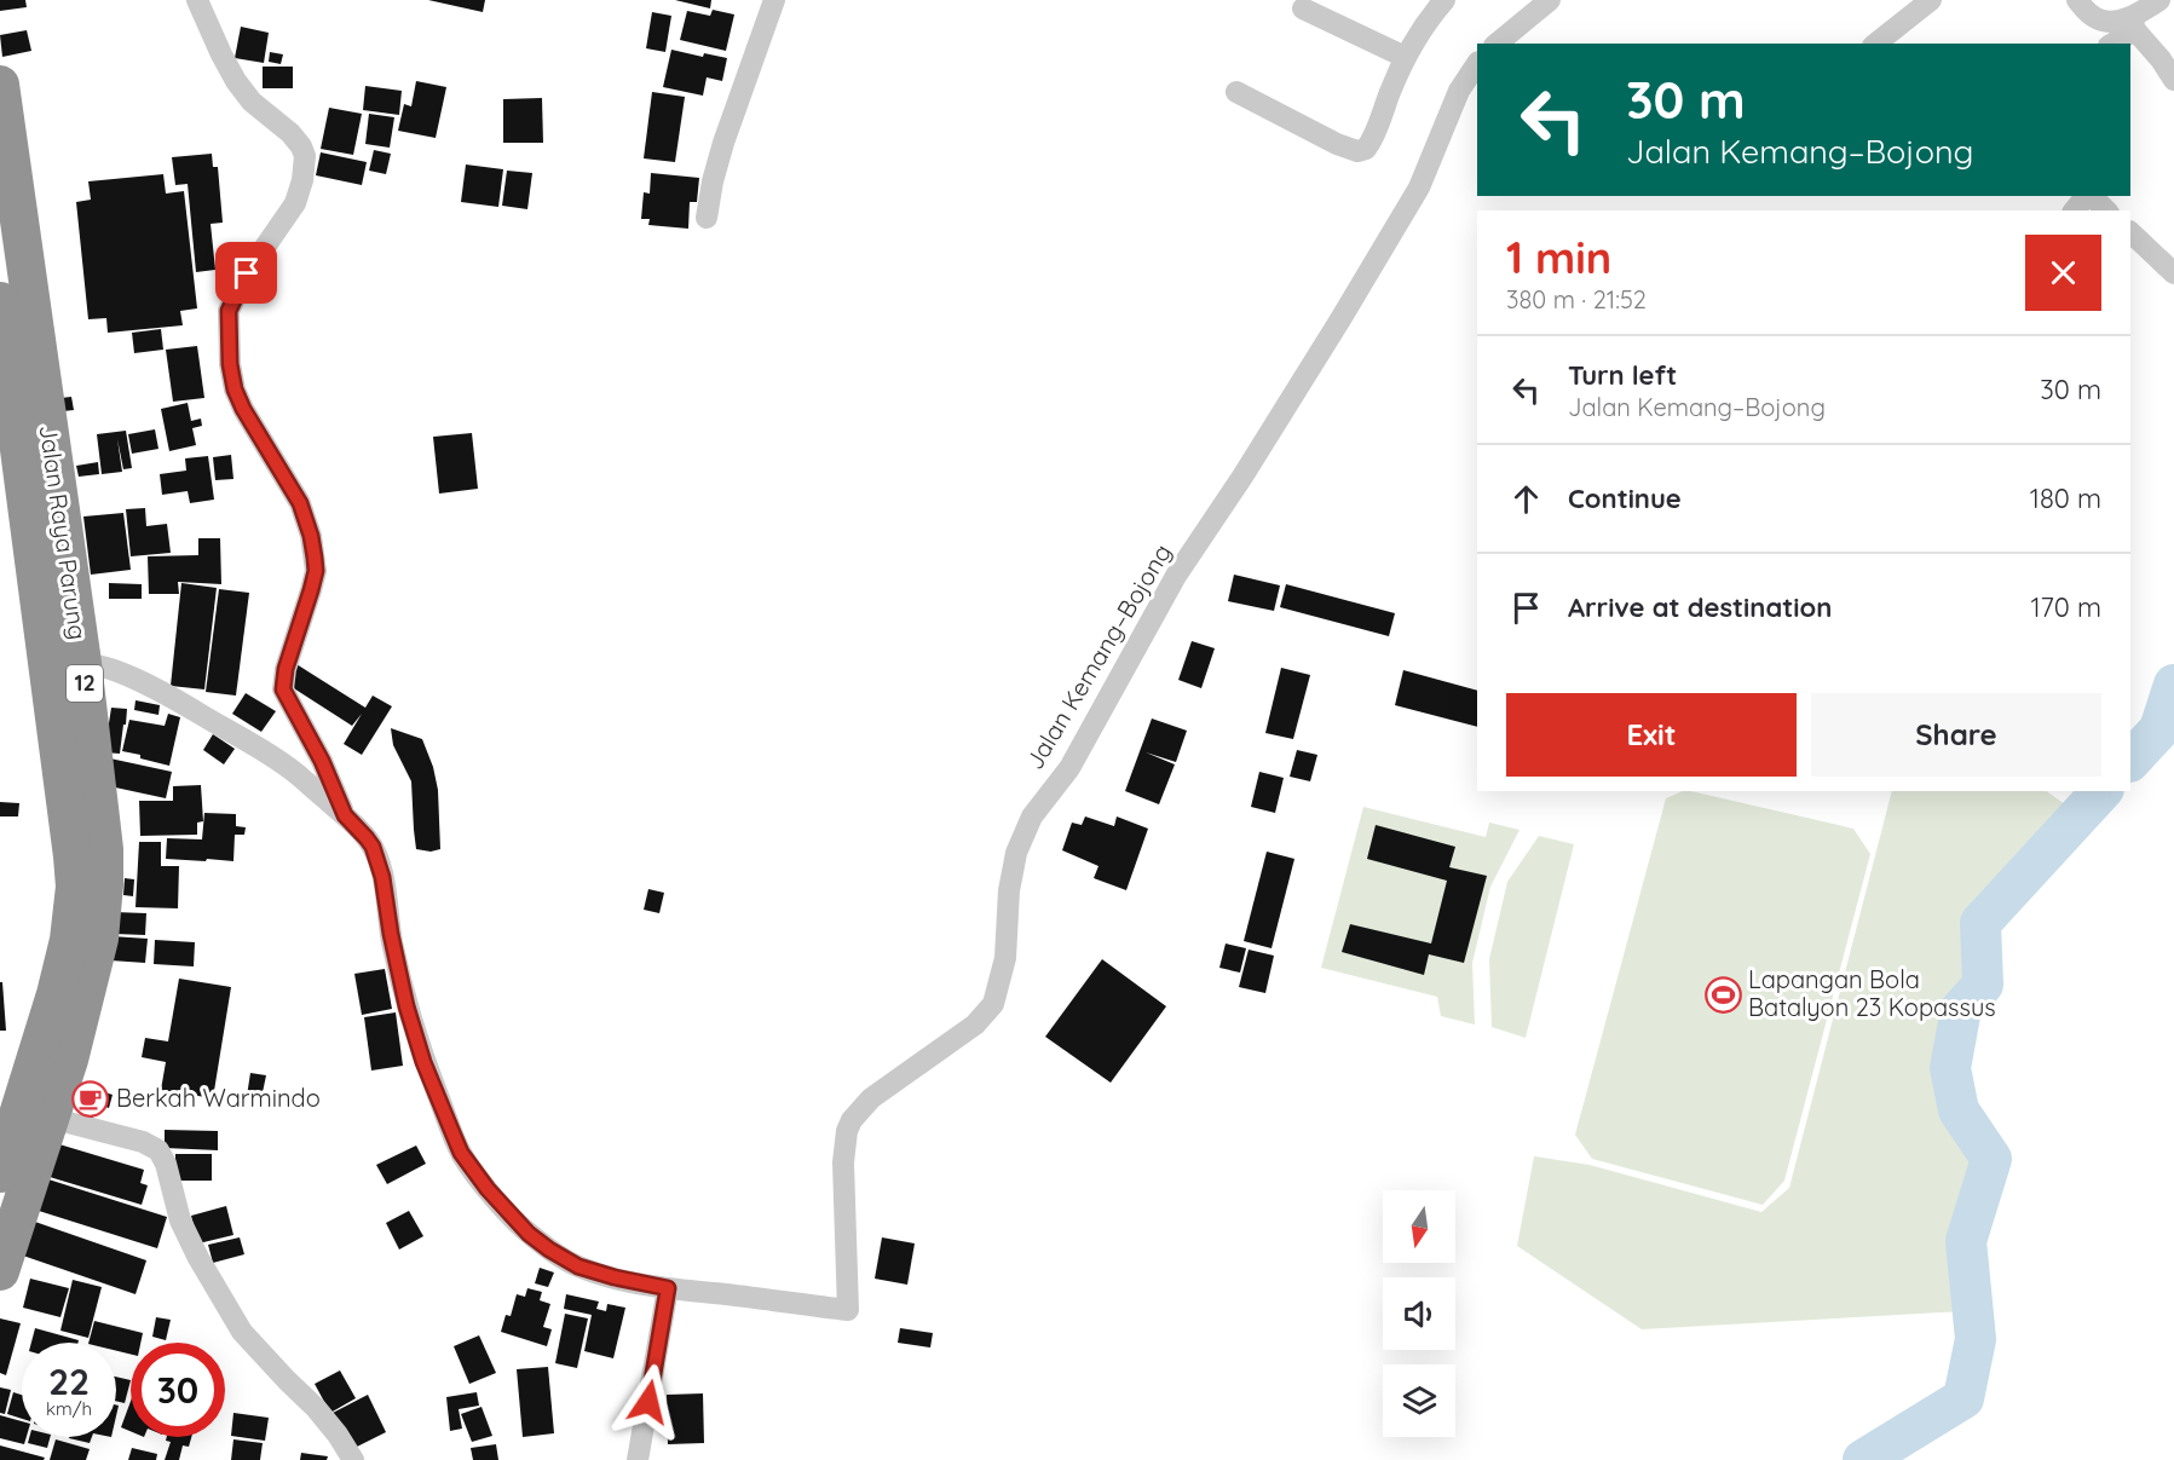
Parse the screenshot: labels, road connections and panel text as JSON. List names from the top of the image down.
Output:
{
  "streets": {
    "highway": ["Jalan Raya Parung", "12"],
    "street": ["Jalan Kemang–Bojong"]
  },
  "crossings": [
    ["Jalan Raya Parung", "Jalan Kemang–Bojong"]
  ],
  "places": {
    "sports": ["Lapangan Bola Batalyon 23 Kopassus"],
    "cafe": ["Berkah Warmindo"]
  },
  "north": "bottom",
  "page": {
    "turn": ["30 m", "Jalan Kemang–Bojong"],
    "heading": ["1 min", "380 m · 21:52"],
    "list": [
      {
        "name": "Turn left",
        "note": "Jalan Kemang–Bojong",
        "value": "30 m"
      },
      {
        "name": "Continue",
        "value": "180 m"
      },
      {
        "name": "Arrive at destination",
        "value": "170 m"
      }
    ],
    "buttons": ["Exit", "Share"],
    "speed": "22 km/h",
    "limit": "30"
  }
}
